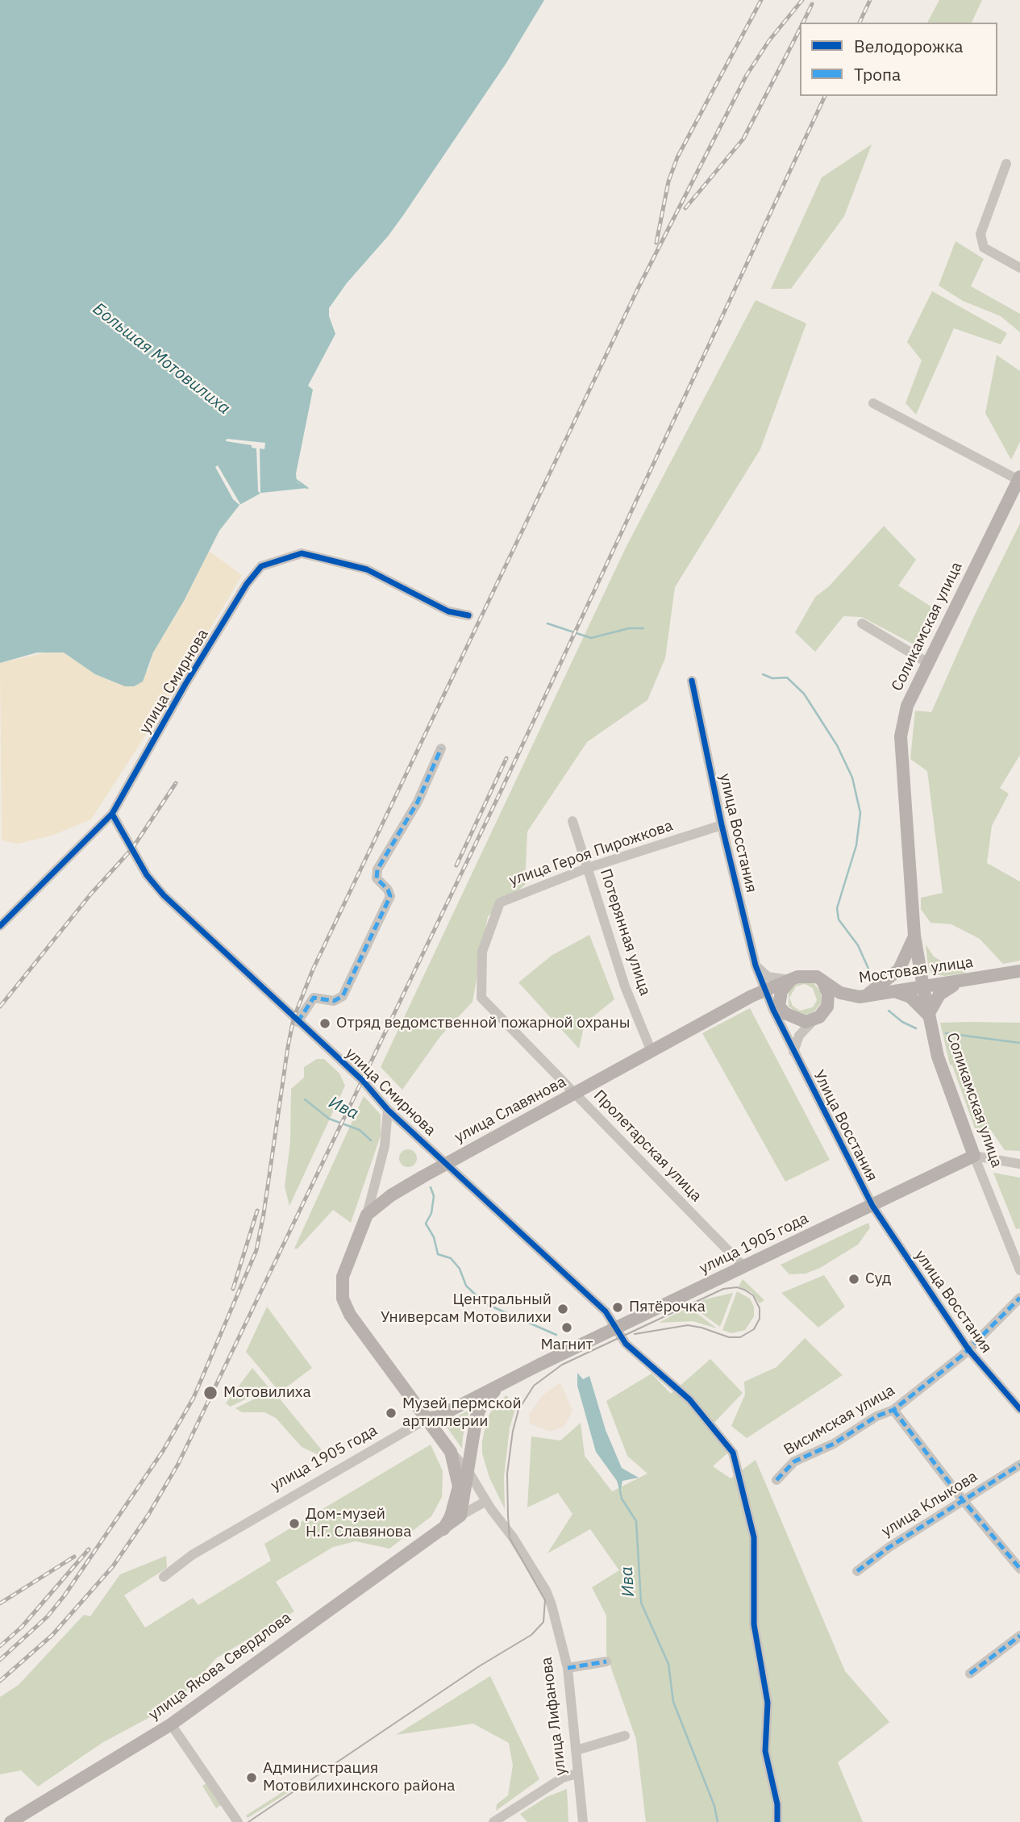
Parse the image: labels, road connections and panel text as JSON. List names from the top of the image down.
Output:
{
  "streets": {
    "main road": [
      "Соликамская улица",
      "Мостовая улица",
      "улица Славянова",
      "улица 1905 года",
      "улица Якова Свердлова"
    ],
    "street": [
      "улица Смирнова",
      "улица Восстания",
      "улица Героя Пирожкова",
      "Потерянная улица",
      "Улица Восстания",
      "Пролетарская улица",
      "Висимская улица",
      "улица Клыкова",
      "улица Лифанова"
    ]
  },
  "crossings": [
    ["Соликамская улица", "Мостовая улица"],
    ["Соликамская улица", "улица 1905 года"],
    ["улица Смирнова", "улица Славянова"],
    ["улица Смирнова", "улица 1905 года"],
    ["улица Восстания", "улица Героя Пирожкова"],
    ["улица Восстания", "улица Славянова"],
    ["улица Восстания", "Улица Восстания"],
    ["улица Восстания", "улица 1905 года"],
    ["улица Восстания", "Висимская улица"],
    ["улица Героя Пирожкова", "Потерянная улица"],
    ["улица Героя Пирожкова", "Пролетарская улица"],
    ["Потерянная улица", "улица Славянова"],
    ["Мостовая улица", "улица Славянова"],
    ["улица Славянова", "Пролетарская улица"],
    ["Улица Восстания", "улица 1905 года"],
    ["Пролетарская улица", "улица 1905 года"],
    ["улица 1905 года", "улица Лифанова"]
  ],
  "water": ["Большая Мотовилиха", "Ива"],
  "places": [
    "Отряд ведомственной пожарной охраны",
    "Суд",
    "Пятёрочка",
    "Центральный Универсам Мотовилихи",
    "Магнит",
    "Мотовилиха",
    "Музей пермской артиллерии",
    "Дом-музей Н.Г. Славянова",
    "Администрация Мотовилихинского района"
  ],
  "legend": ["Велодорожка", "Тропа"]
}
